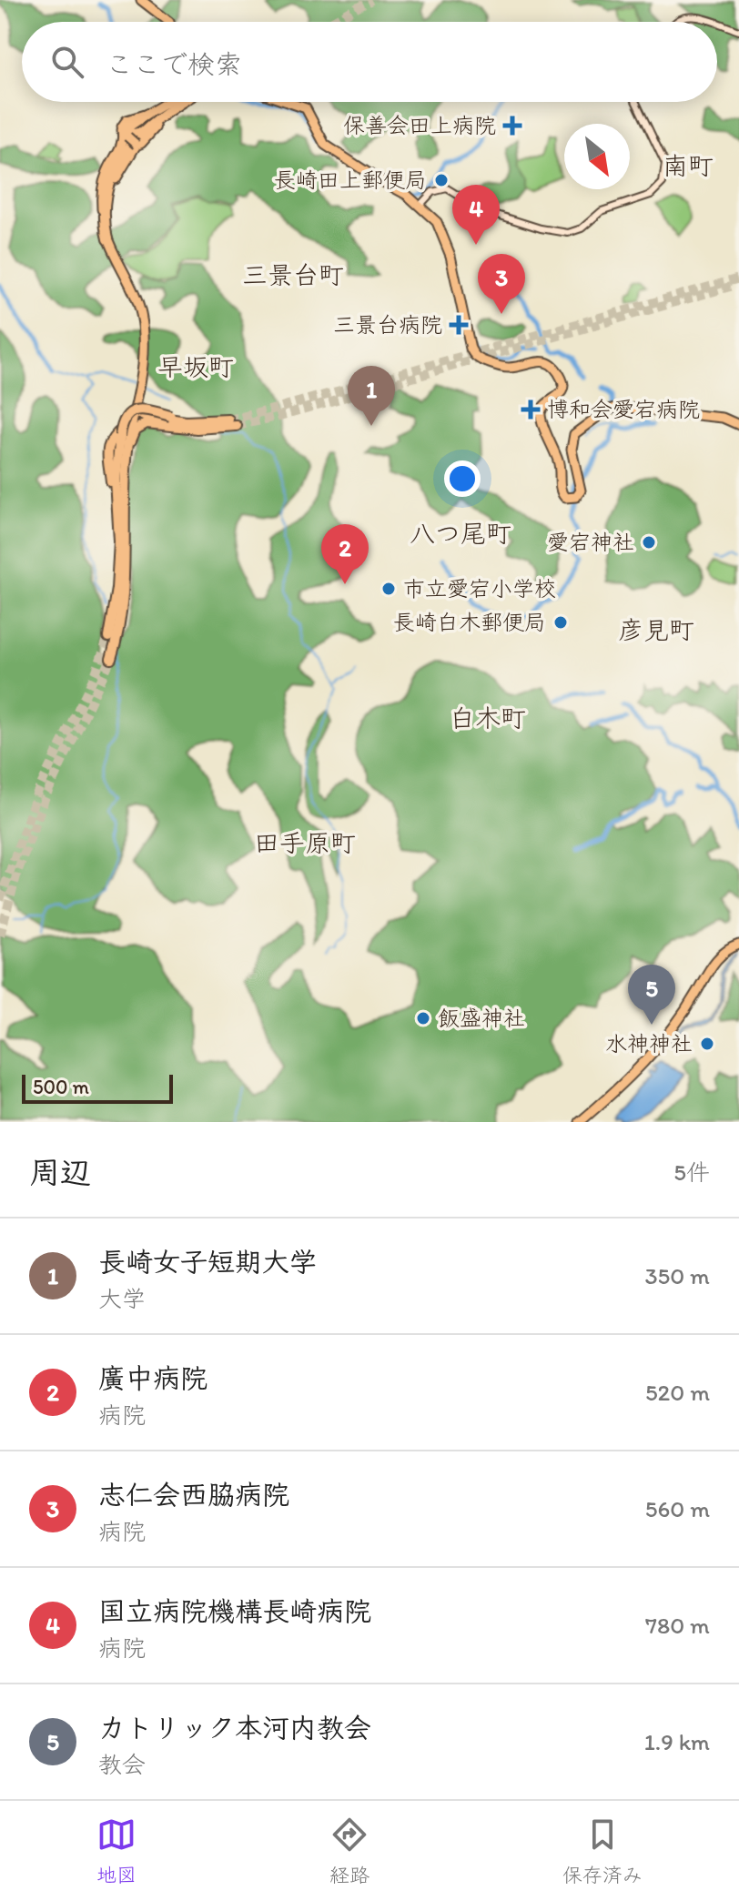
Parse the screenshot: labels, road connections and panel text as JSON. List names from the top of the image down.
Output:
{
  "districts": [
    "南町",
    "三景台町",
    "早坂町",
    "八つ尾町",
    "彦見町",
    "白木町",
    "田手原町"
  ],
  "places": {
    "health": ["保善会田上病院", "三景台病院", "博和会愛宕病院"],
    "other": [
      "長崎田上郵便局",
      "愛宕神社",
      "市立愛宕小学校",
      "長崎白木郵便局",
      "飯盛神社",
      "水神神社"
    ]
  },
  "scale_bar": "500 m",
  "north": "bottom right",
  "page": {
    "search": "ここで検索",
    "pins": [
      "4",
      "3",
      "1",
      "2",
      "5"
    ],
    "scale": "500 m",
    "heading": ["周辺", "5件"],
    "list": [
      {
        "mark": "1",
        "name": "長崎女子短期大学",
        "note": "大学",
        "value": "350 m"
      },
      {
        "mark": "2",
        "name": "廣中病院",
        "note": "病院",
        "value": "520 m"
      },
      {
        "mark": "3",
        "name": "志仁会西脇病院",
        "note": "病院",
        "value": "560 m"
      },
      {
        "mark": "4",
        "name": "国立病院機構長崎病院",
        "note": "病院",
        "value": "780 m"
      },
      {
        "mark": "5",
        "name": "カトリック本河内教会",
        "note": "教会",
        "value": "1.9 km"
      }
    ],
    "nav": ["地図", "経路", "保存済み"]
  }
}
